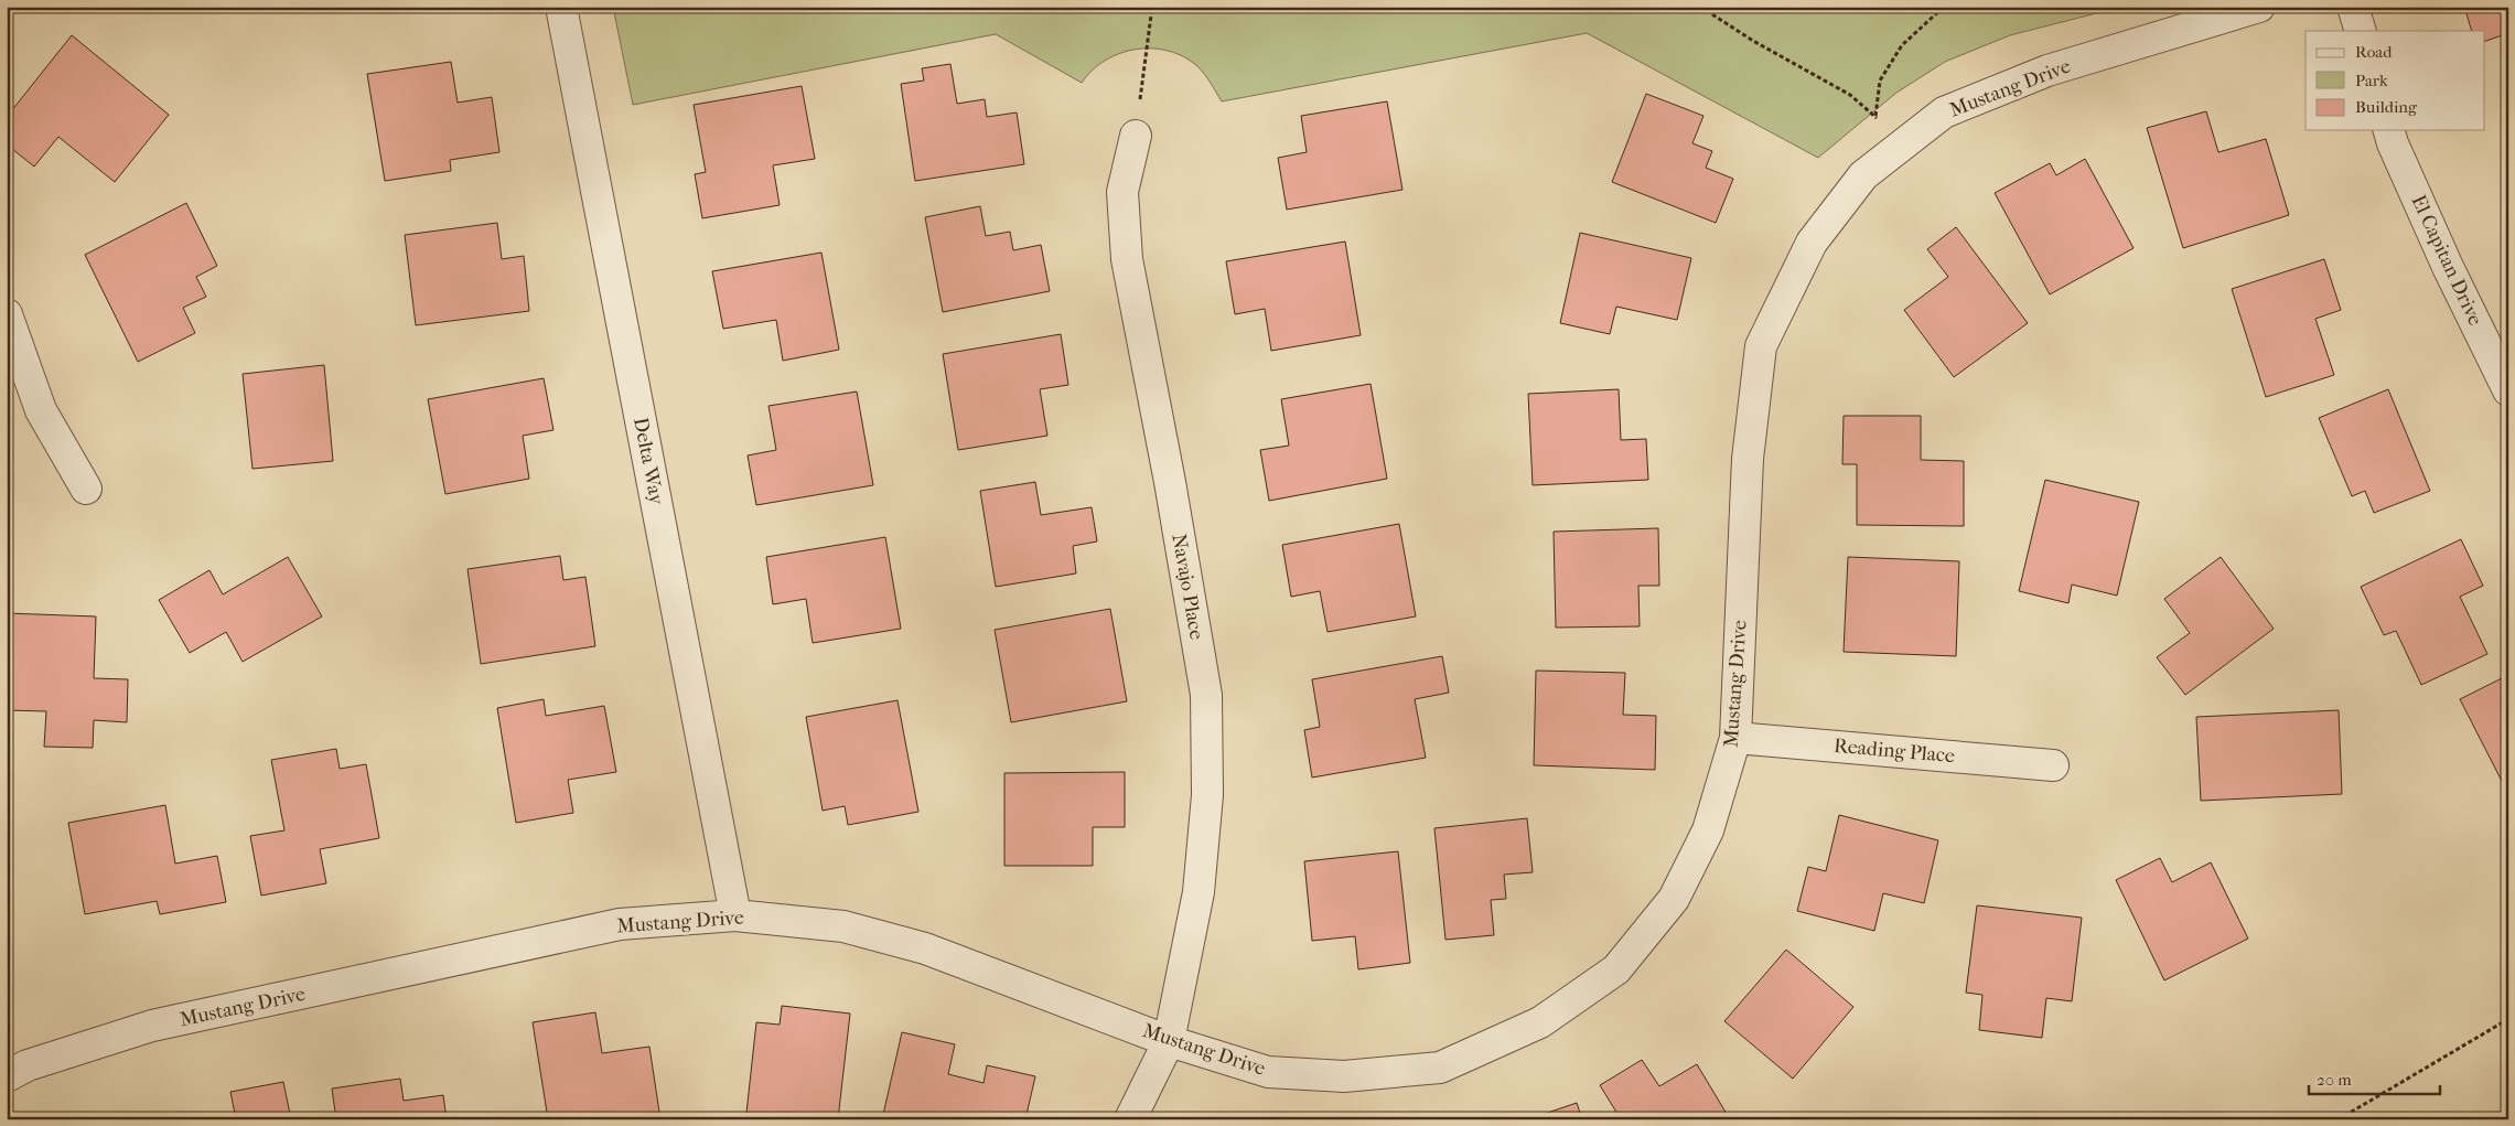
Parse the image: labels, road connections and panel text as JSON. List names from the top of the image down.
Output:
{
  "streets": {
    "street": [
      "Mustang Drive",
      "El Capitan Drive",
      "Delta Way",
      "Navajo Place",
      "Reading Place"
    ]
  },
  "crossings": [
    ["Mustang Drive", "Delta Way"],
    ["Mustang Drive", "Navajo Place"],
    ["Mustang Drive", "Reading Place"]
  ],
  "legend": ["Road", "Park", "Building"],
  "scale_bar": "20 m"
}
